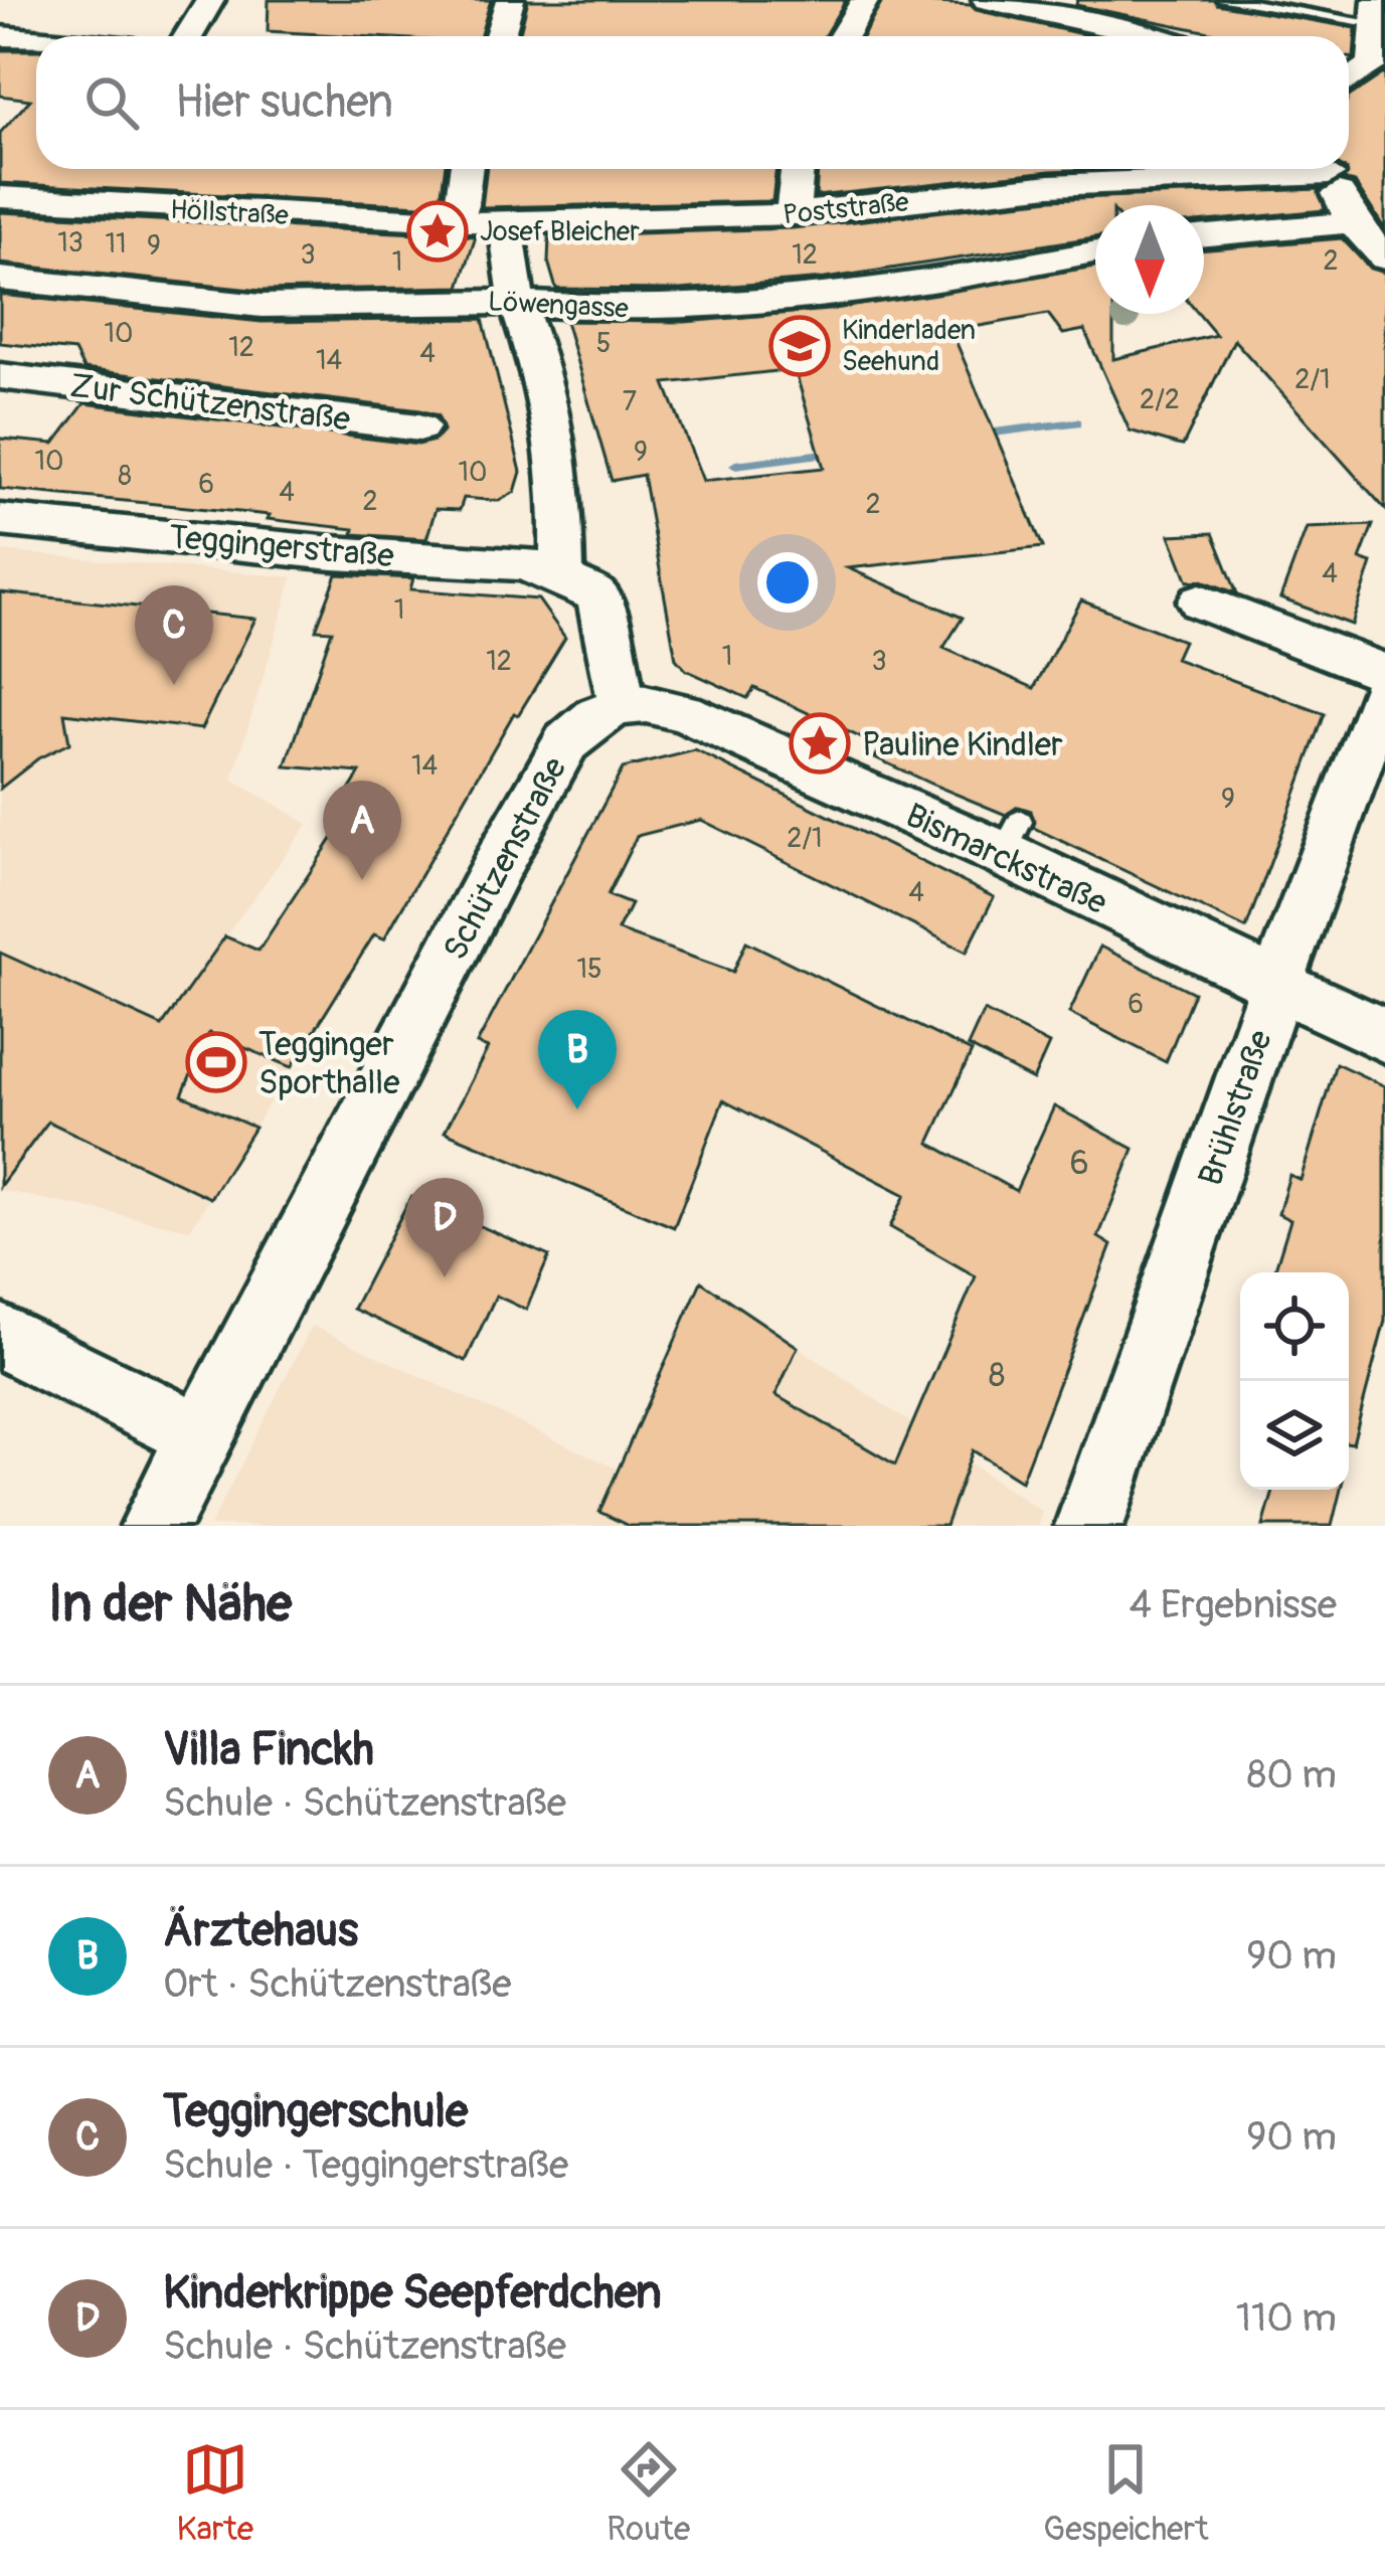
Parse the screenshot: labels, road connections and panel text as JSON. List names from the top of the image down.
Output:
{
  "streets": {
    "street": [
      "Poststraße",
      "Höllstraße",
      "Löwengasse",
      "Zur Schützenstraße",
      "Teggingerstraße",
      "Schützenstraße",
      "Bismarckstraße",
      "Brühlstraße"
    ]
  },
  "crossings": [
    ["Schützenstraße", "Bismarckstraße"],
    ["Bismarckstraße", "Brühlstraße"]
  ],
  "places": {
    "place": ["Josef Bleicher", "Pauline Kindler"],
    "school or university": ["Kinderladen Seehund"],
    "sports": ["Tegginger Sporthalle"]
  },
  "house_numbers": [
    "13",
    "11",
    "9",
    "3",
    "12",
    "2",
    "1",
    "10",
    "5",
    "12",
    "4",
    "14",
    "2/1",
    "2/2",
    "7",
    "9",
    "10",
    "10",
    "8",
    "6",
    "4",
    "2",
    "2",
    "4",
    "1",
    "1",
    "12",
    "3",
    "14",
    "9",
    "2/1",
    "4",
    "15",
    "6",
    "6",
    "8"
  ],
  "north": "bottom",
  "page": {
    "search": "Hier suchen",
    "pins": [
      "C",
      "A",
      "B",
      "D"
    ],
    "heading": ["In der Nähe", "4 Ergebnisse"],
    "list": [
      {
        "mark": "A",
        "name": "Villa Finckh",
        "note": "Schule · Schützenstraße",
        "value": "80 m"
      },
      {
        "mark": "B",
        "name": "Ärztehaus",
        "note": "Ort · Schützenstraße",
        "value": "90 m"
      },
      {
        "mark": "C",
        "name": "Teggingerschule",
        "note": "Schule · Teggingerstraße",
        "value": "90 m"
      },
      {
        "mark": "D",
        "name": "Kinderkrippe Seepferdchen",
        "note": "Schule · Schützenstraße",
        "value": "110 m"
      }
    ],
    "nav": ["Karte", "Route", "Gespeichert"]
  }
}
